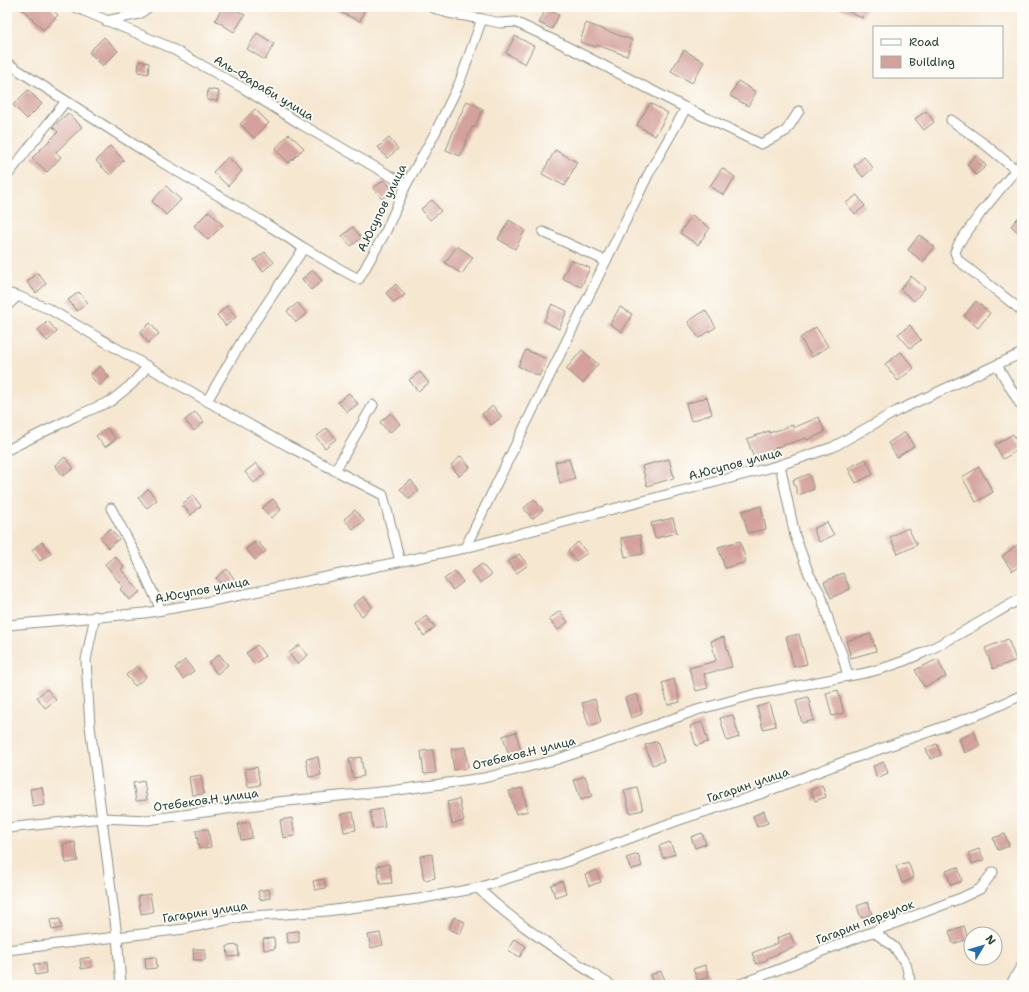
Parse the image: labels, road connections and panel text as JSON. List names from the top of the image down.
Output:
{
  "streets": {
    "street": [
      "Аль-Фараби улица",
      "А.Юсупов улица",
      "Отебеков.Н улица",
      "Гагарин улица",
      "Гагарин переулок"
    ]
  },
  "crossings": [
    ["Аль-Фараби улица", "А.Юсупов улица"]
  ],
  "legend": ["Road", "Building"],
  "north": "top right"
}
